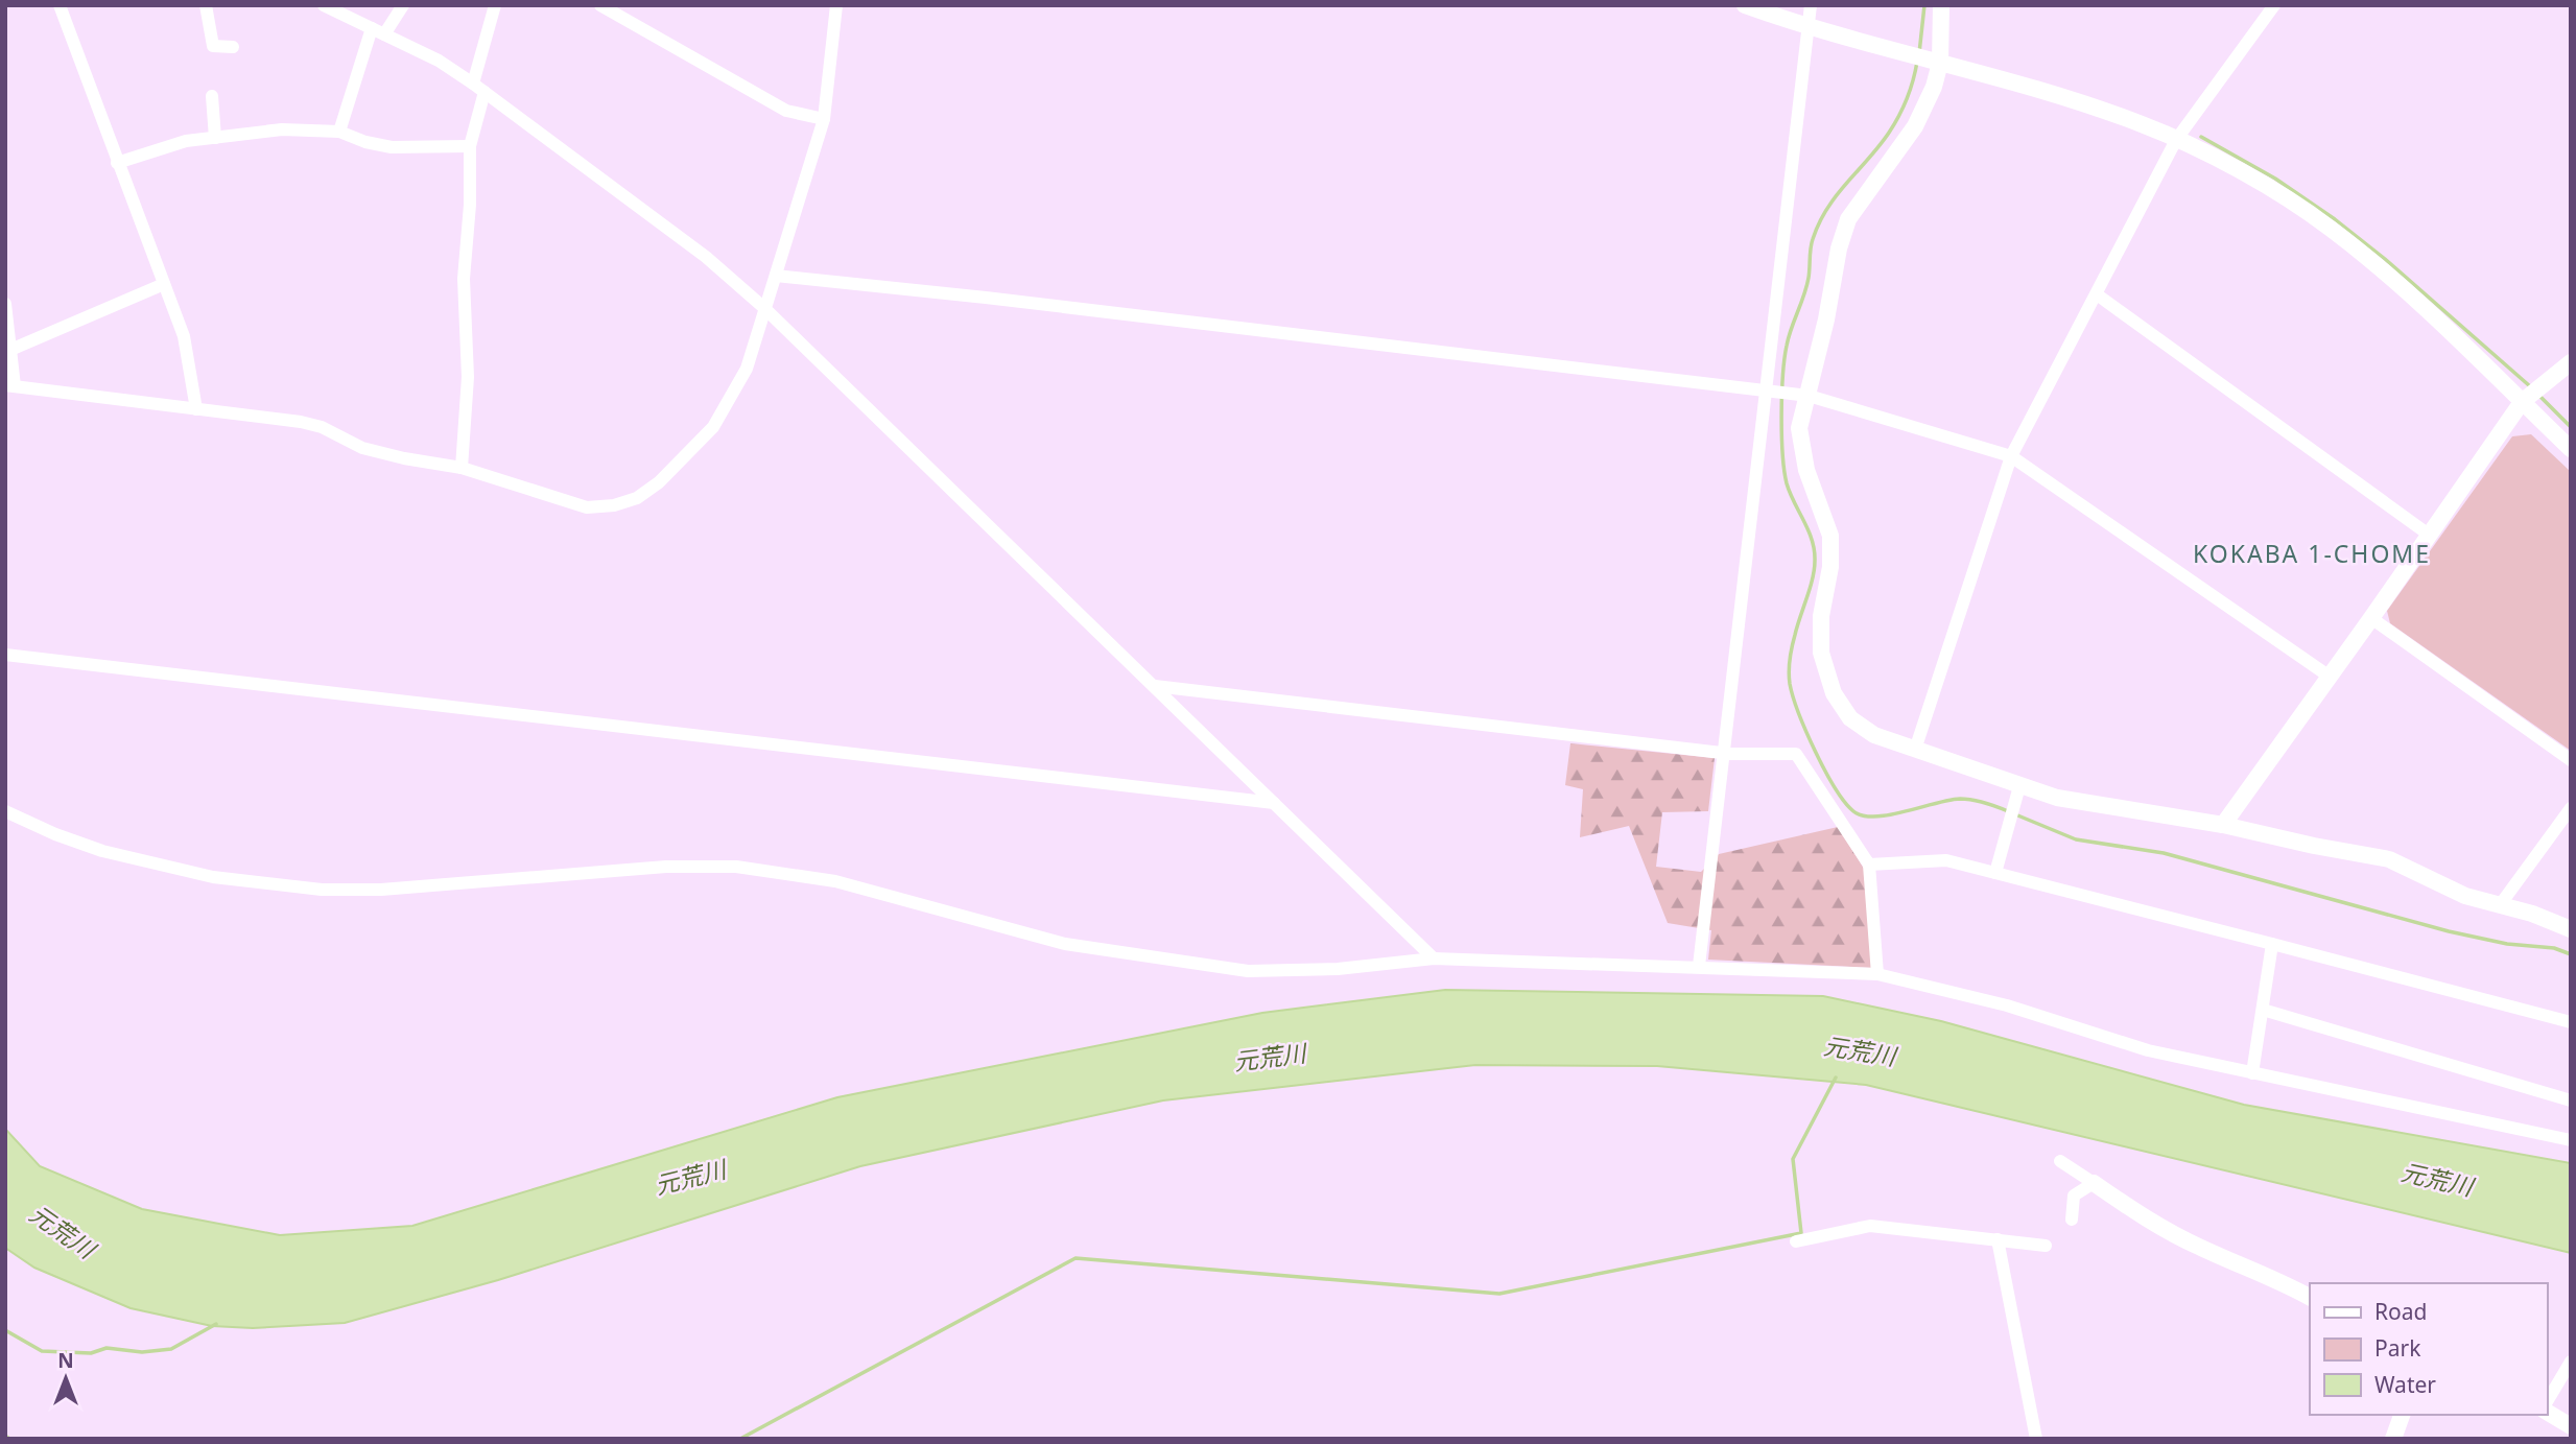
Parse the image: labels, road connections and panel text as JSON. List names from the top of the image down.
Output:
{
  "districts": ["KOKABA 1-CHOME"],
  "water": ["元荒川"],
  "legend": ["Road", "Park", "Water"],
  "north": "top"
}
